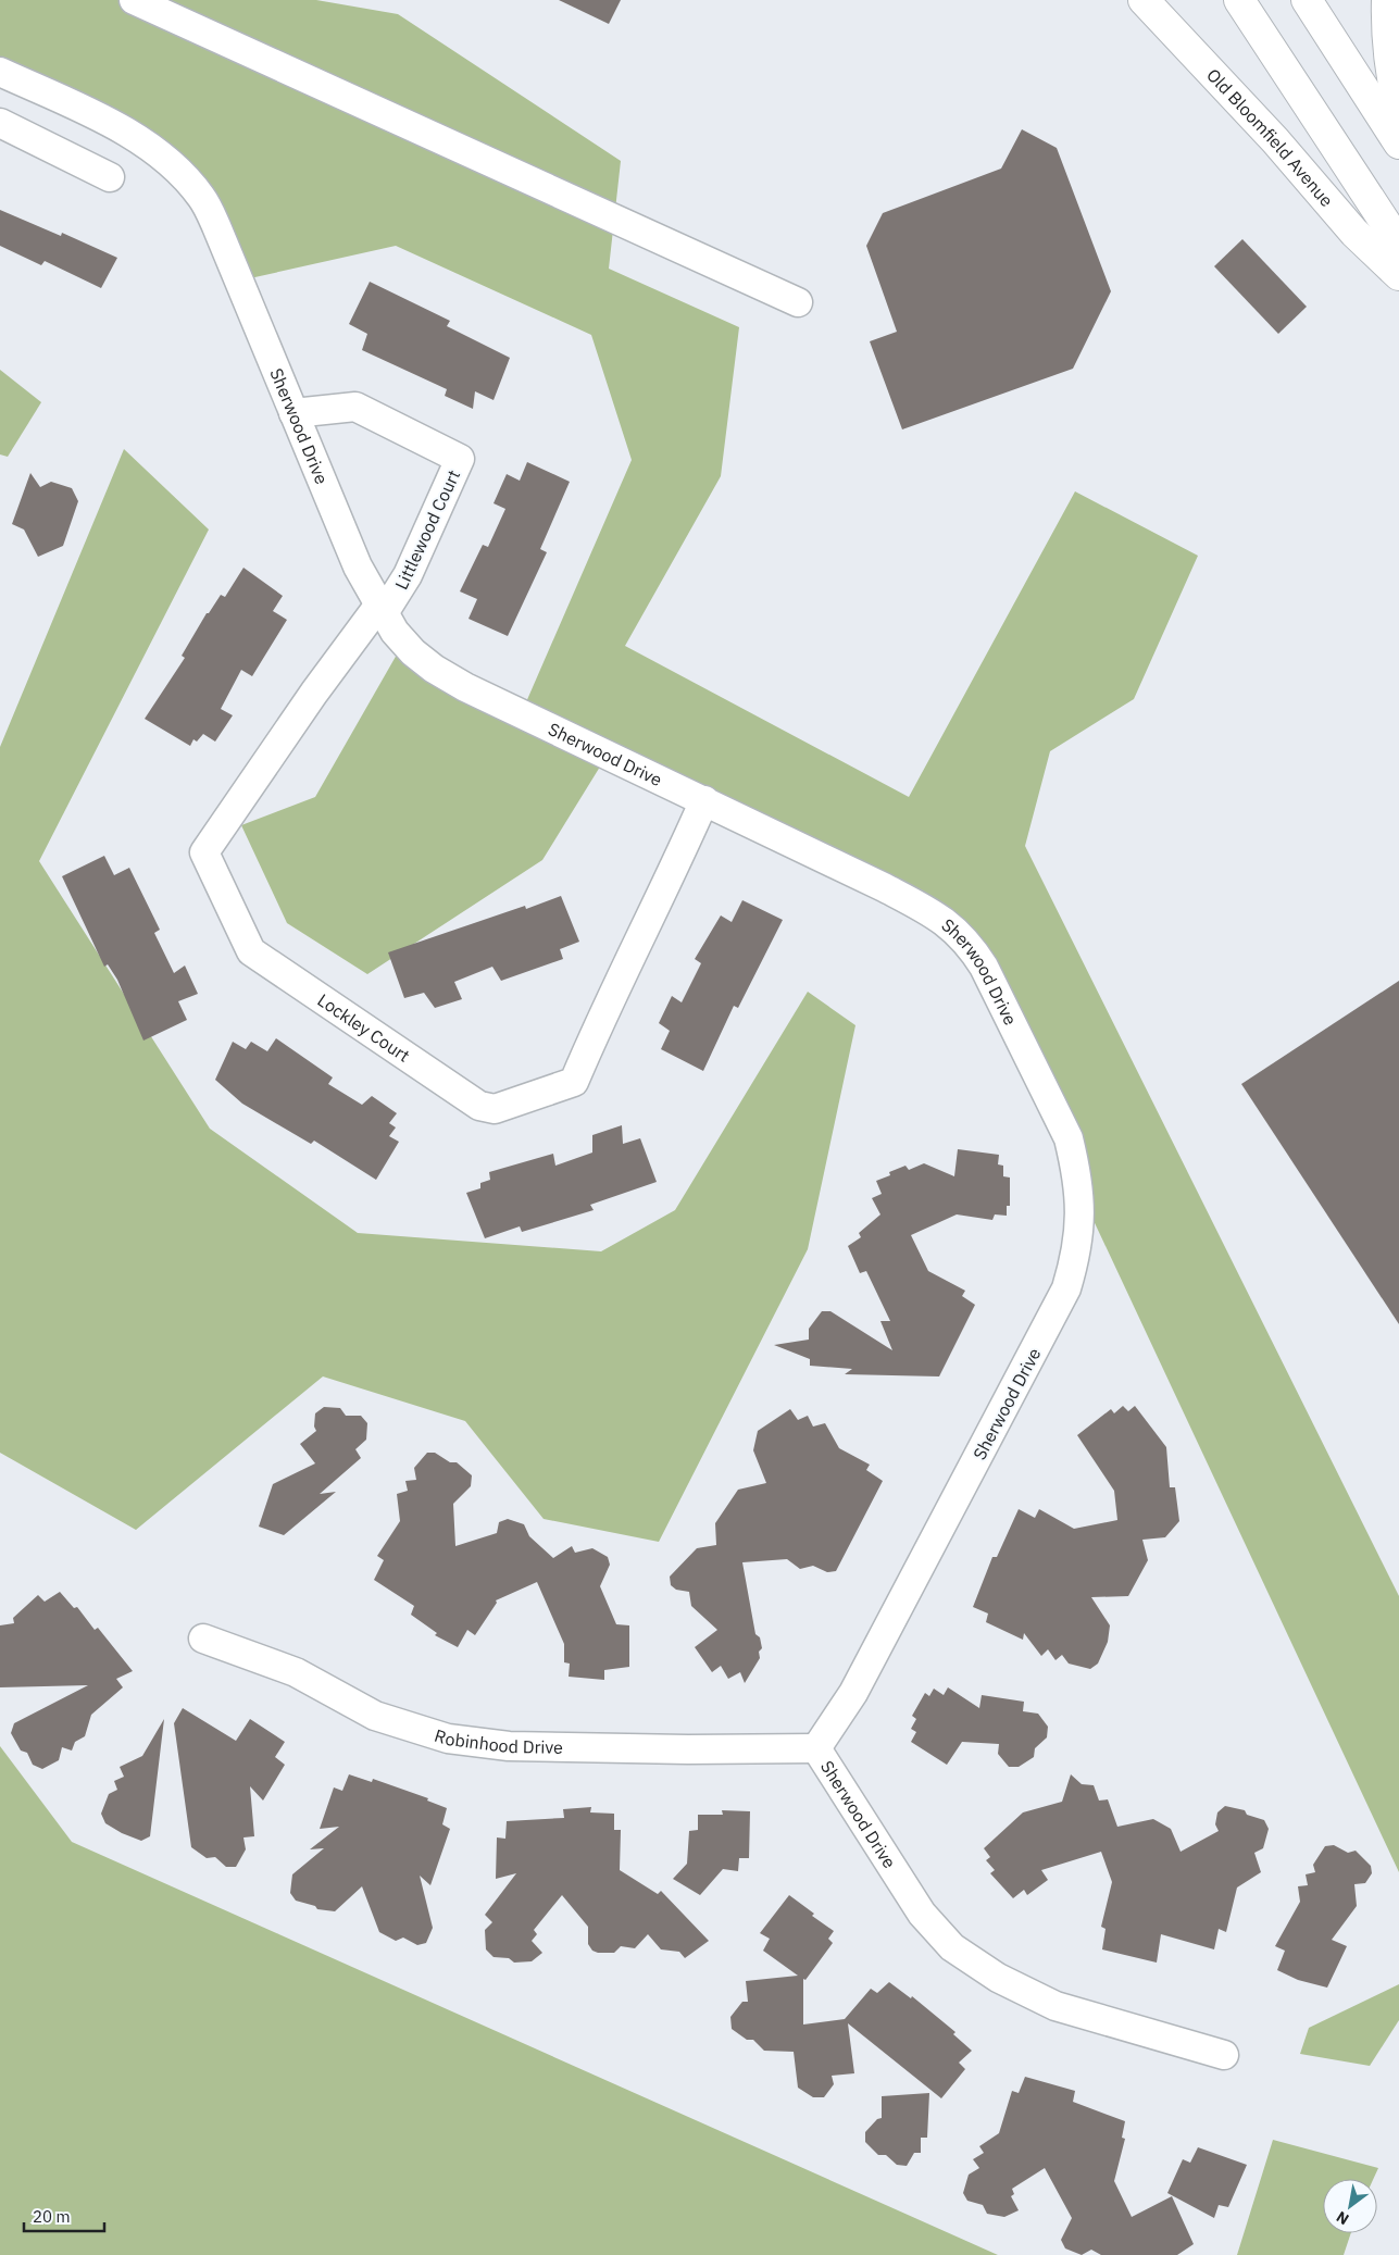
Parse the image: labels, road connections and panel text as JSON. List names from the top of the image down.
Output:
{
  "streets": {
    "main road": ["Old Bloomfield Avenue"],
    "street": [
      "Sherwood Drive",
      "Littlewood Court",
      "Lockley Court",
      "Robinhood Drive"
    ]
  },
  "crossings": [
    ["Sherwood Drive", "Littlewood Court"],
    ["Sherwood Drive", "Lockley Court"],
    ["Sherwood Drive", "Robinhood Drive"],
    ["Littlewood Court", "Lockley Court"]
  ],
  "scale_bar": "20 m",
  "north": "bottom left"
}
